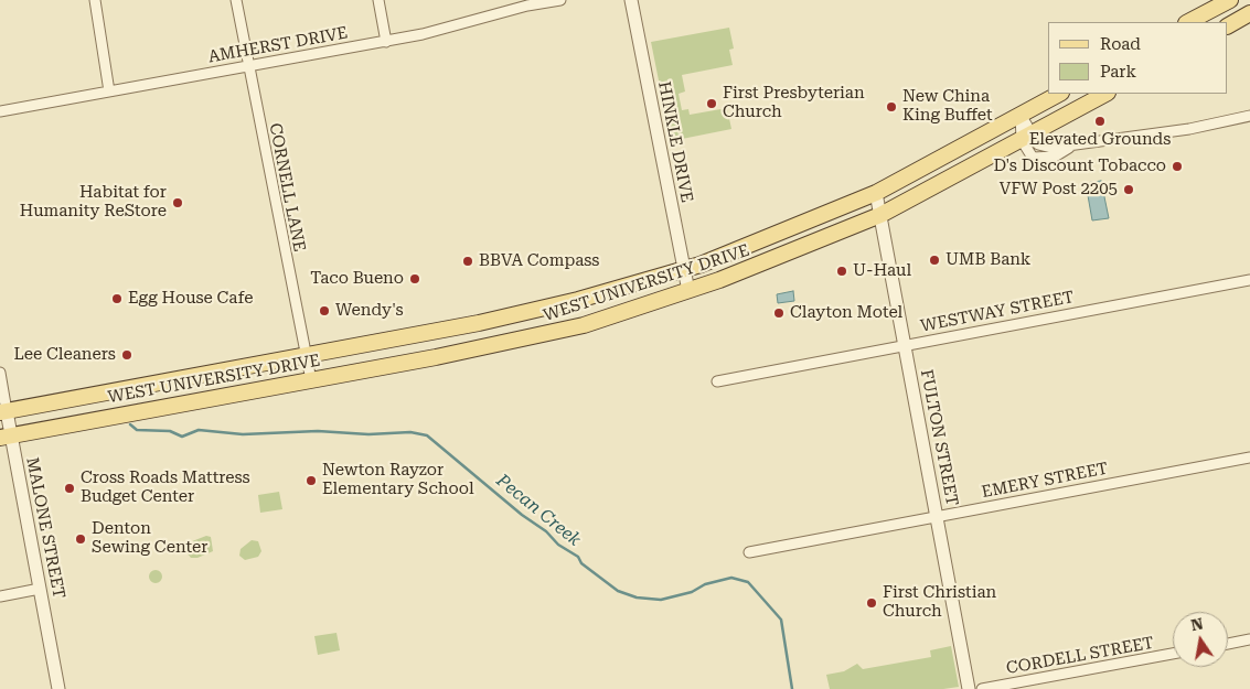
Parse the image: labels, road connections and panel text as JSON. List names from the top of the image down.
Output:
{
  "streets": {
    "main road": ["WEST UNIVERSITY DRIVE"],
    "street": [
      "AMHERST DRIVE",
      "HINKLE DRIVE",
      "CORNELL LANE",
      "WESTWAY STREET",
      "FULTON STREET",
      "EMERY STREET",
      "MALONE STREET",
      "CORDELL STREET"
    ]
  },
  "crossings": [
    ["AMHERST DRIVE", "CORNELL LANE"],
    ["HINKLE DRIVE", "WEST UNIVERSITY DRIVE"],
    ["CORNELL LANE", "WEST UNIVERSITY DRIVE"],
    ["WEST UNIVERSITY DRIVE", "FULTON STREET"],
    ["WEST UNIVERSITY DRIVE", "MALONE STREET"],
    ["WESTWAY STREET", "FULTON STREET"],
    ["FULTON STREET", "EMERY STREET"]
  ],
  "water": ["Pecan Creek"],
  "places": [
    "First Presbyterian Church",
    "New China King Buffet",
    "Elevated Grounds",
    "D's Discount Tobacco",
    "VFW Post 2205",
    "Habitat for Humanity ReStore",
    "UMB Bank",
    "BBVA Compass",
    "U-Haul",
    "Taco Bueno",
    "Egg House Cafe",
    "Wendy's",
    "Clayton Motel",
    "Lee Cleaners",
    "Newton Rayzor Elementary School",
    "Cross Roads Mattress Budget Center",
    "Denton Sewing Center",
    "First Christian Church"
  ],
  "legend": ["Road", "Park"],
  "north": "top"
}
